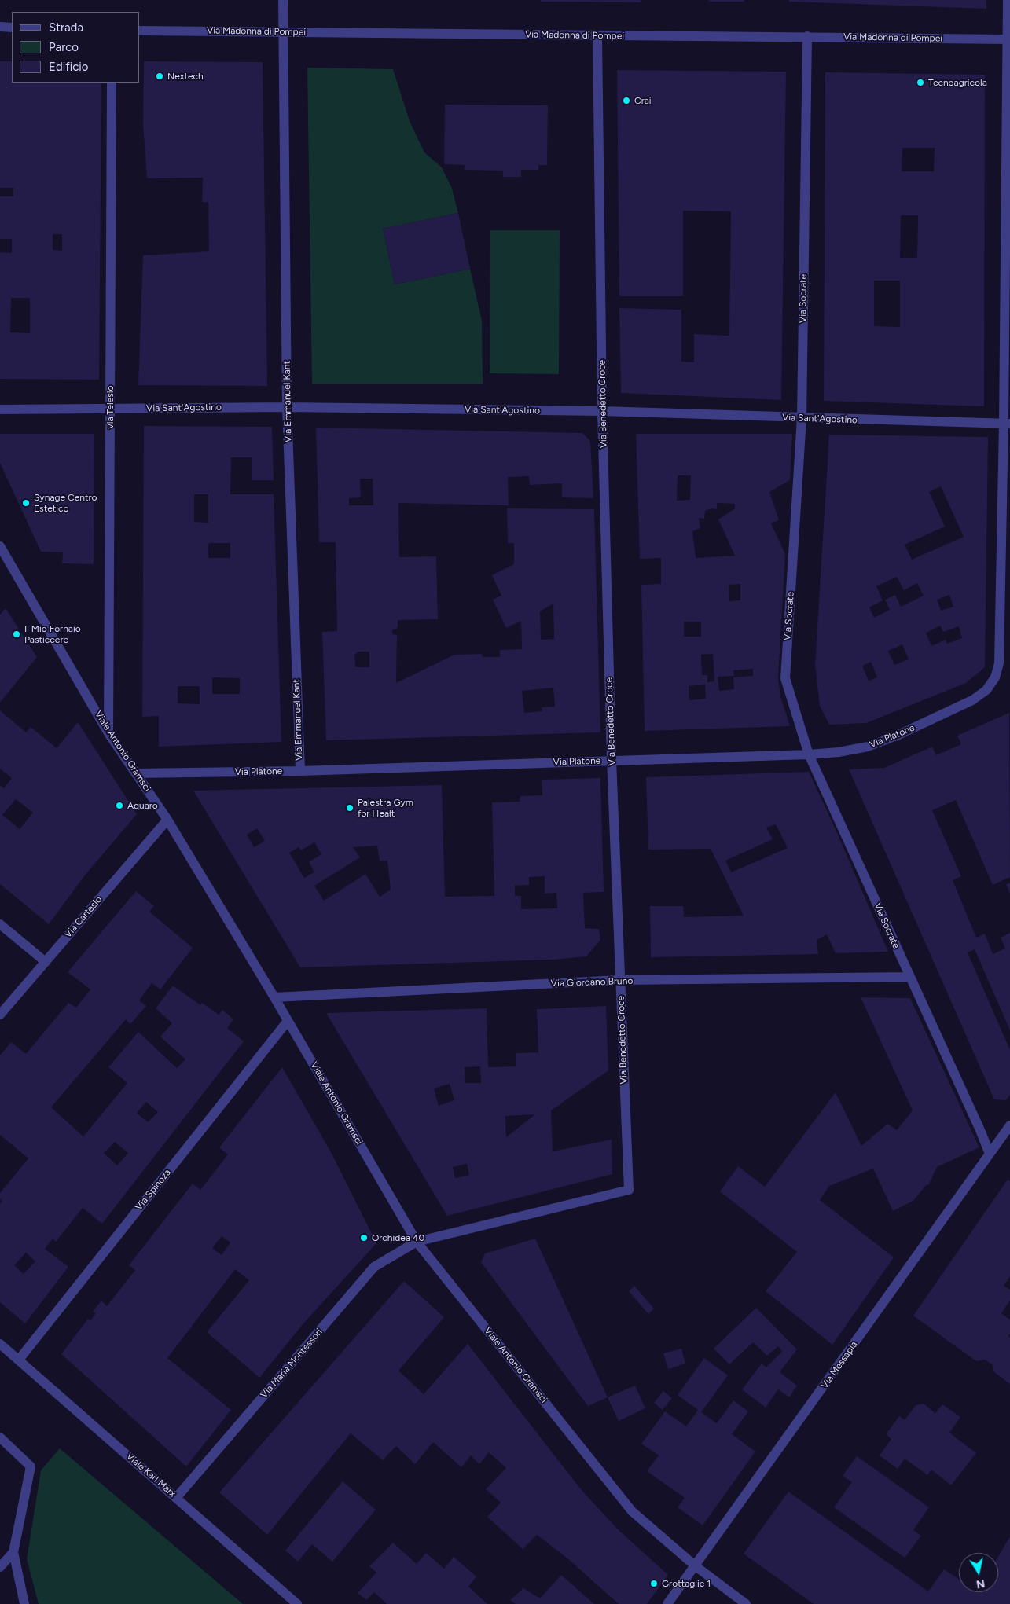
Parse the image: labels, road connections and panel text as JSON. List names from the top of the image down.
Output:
{
  "streets": {
    "street": [
      "Via Madonna di Pompei",
      "Via Socrate",
      "Via Emmanuel Kant",
      "Via Benedetto Croce",
      "via Telesio",
      "Via Sant'Agostino",
      "Via Platone",
      "Viale Antonio Gramsci",
      "Via Cartesio",
      "Via Giordano Bruno",
      "Via Spinoza",
      "Via Maria Montessori",
      "Via Messapia",
      "Viale Karl Marx"
    ]
  },
  "crossings": [
    ["Via Madonna di Pompei", "Via Socrate"],
    ["Via Madonna di Pompei", "Via Emmanuel Kant"],
    ["Via Madonna di Pompei", "Via Benedetto Croce"],
    ["Via Madonna di Pompei", "Via Platone"],
    ["Via Socrate", "Via Sant'Agostino"],
    ["Via Socrate", "Via Platone"],
    ["Via Socrate", "Via Giordano Bruno"],
    ["Via Socrate", "Via Messapia"],
    ["Via Emmanuel Kant", "Via Sant'Agostino"],
    ["Via Emmanuel Kant", "Via Platone"],
    ["Via Benedetto Croce", "Via Sant'Agostino"],
    ["Via Benedetto Croce", "Via Platone"],
    ["Via Benedetto Croce", "Viale Antonio Gramsci"],
    ["Via Benedetto Croce", "Via Giordano Bruno"],
    ["Via Benedetto Croce", "Via Maria Montessori"],
    ["via Telesio", "Via Sant'Agostino"],
    ["via Telesio", "Viale Antonio Gramsci"],
    ["Via Sant'Agostino", "Via Platone"],
    ["Via Platone", "Viale Antonio Gramsci"],
    ["Viale Antonio Gramsci", "Via Cartesio"],
    ["Viale Antonio Gramsci", "Via Giordano Bruno"],
    ["Viale Antonio Gramsci", "Via Spinoza"],
    ["Viale Antonio Gramsci", "Via Maria Montessori"],
    ["Viale Antonio Gramsci", "Via Messapia"],
    ["Via Spinoza", "Viale Karl Marx"],
    ["Via Maria Montessori", "Viale Karl Marx"]
  ],
  "places": [
    "Nextech",
    "Tecnoagricola",
    "Crai",
    "Synage Centro Estetico",
    "Il Mio Fornaio Pasticcere",
    "Aquaro",
    "Palestra Gym for Healt",
    "Orchidea 40",
    "Grottaglie 1"
  ],
  "legend": ["Strada", "Parco", "Edificio"],
  "north": "bottom"
}
